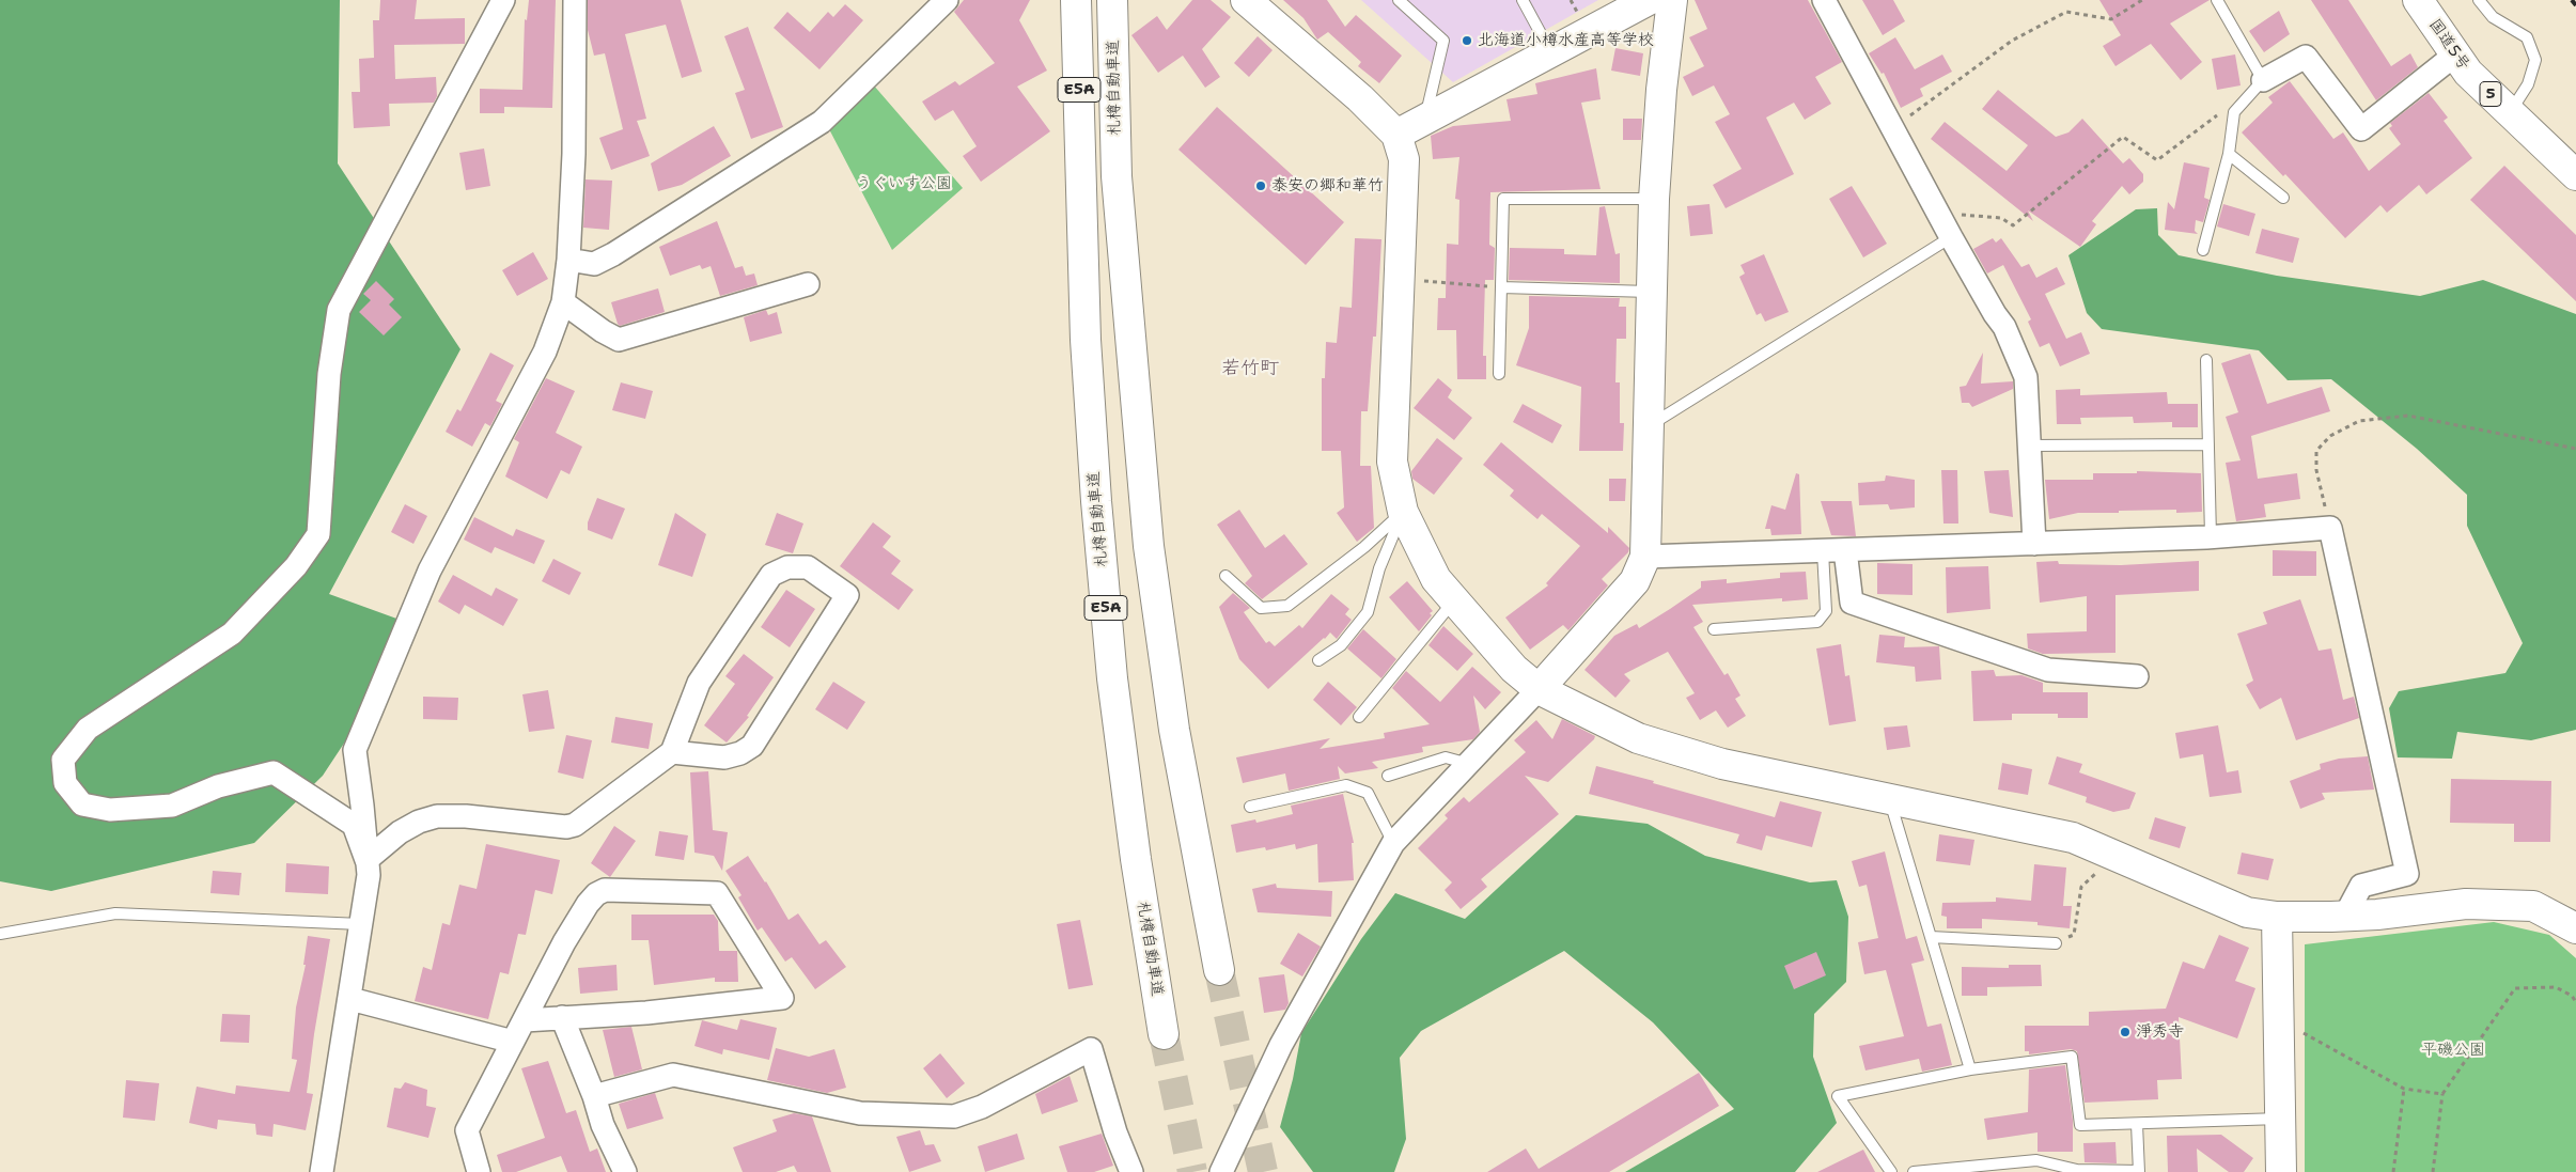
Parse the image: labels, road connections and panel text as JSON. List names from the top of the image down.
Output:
{
  "streets": {
    "main road": [
      "国道5号",
      "札樽自動車道",
      "E5A",
      "5"
    ]
  },
  "districts": ["若竹町"],
  "parks": ["うぐいす公園", "平磯公園"],
  "places": ["北海道小樽水産高等学校", "泰安の郷和華竹", "淨秀寺"]
}
